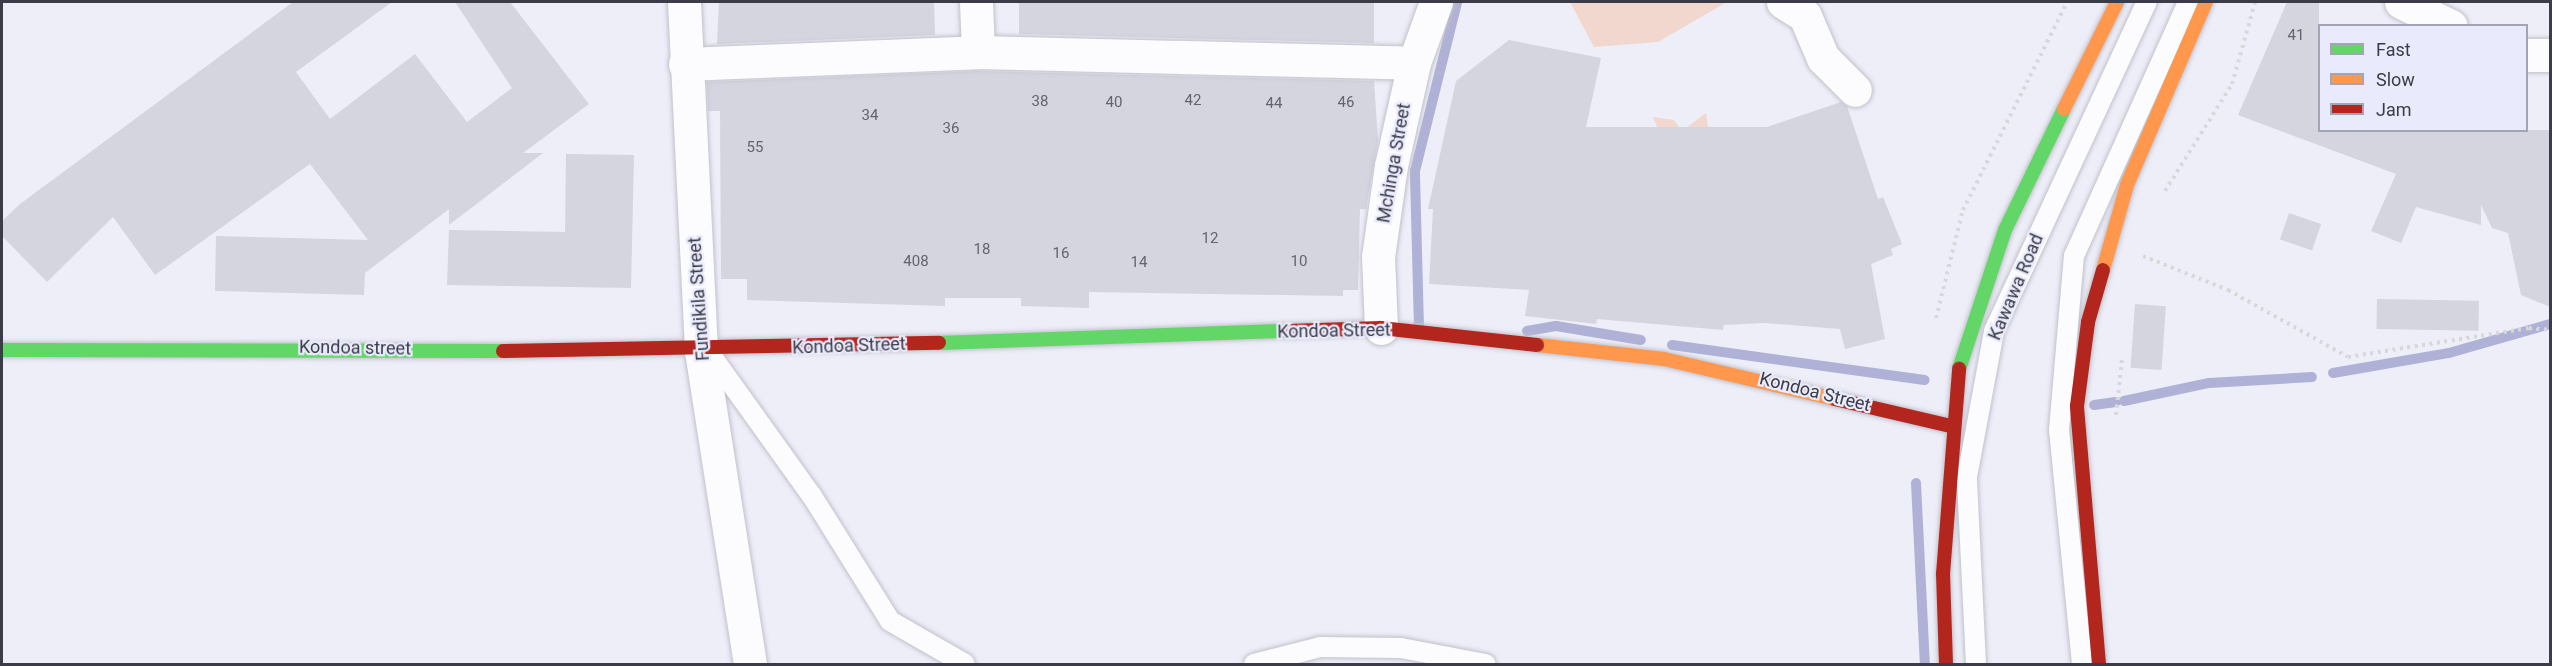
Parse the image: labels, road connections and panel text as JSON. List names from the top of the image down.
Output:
{
  "streets": {
    "street": [
      "Mchinga Street",
      "Kawawa Road",
      "Fundikila Street",
      "Kondoa Street",
      "Kondoa street"
    ]
  },
  "crossings": [
    ["Mchinga Street", "Kondoa Street"],
    ["Kawawa Road", "Kondoa Street"],
    ["Fundikila Street", "Kondoa Street"],
    ["Fundikila Street", "Kondoa street"],
    ["Kondoa Street", "Kondoa street"]
  ],
  "house_numbers": [
    "41",
    "42",
    "38",
    "40",
    "46",
    "44",
    "34",
    "36",
    "55",
    "12",
    "18",
    "16",
    "408",
    "10",
    "14"
  ],
  "legend": ["Fast", "Slow", "Jam"]
}
